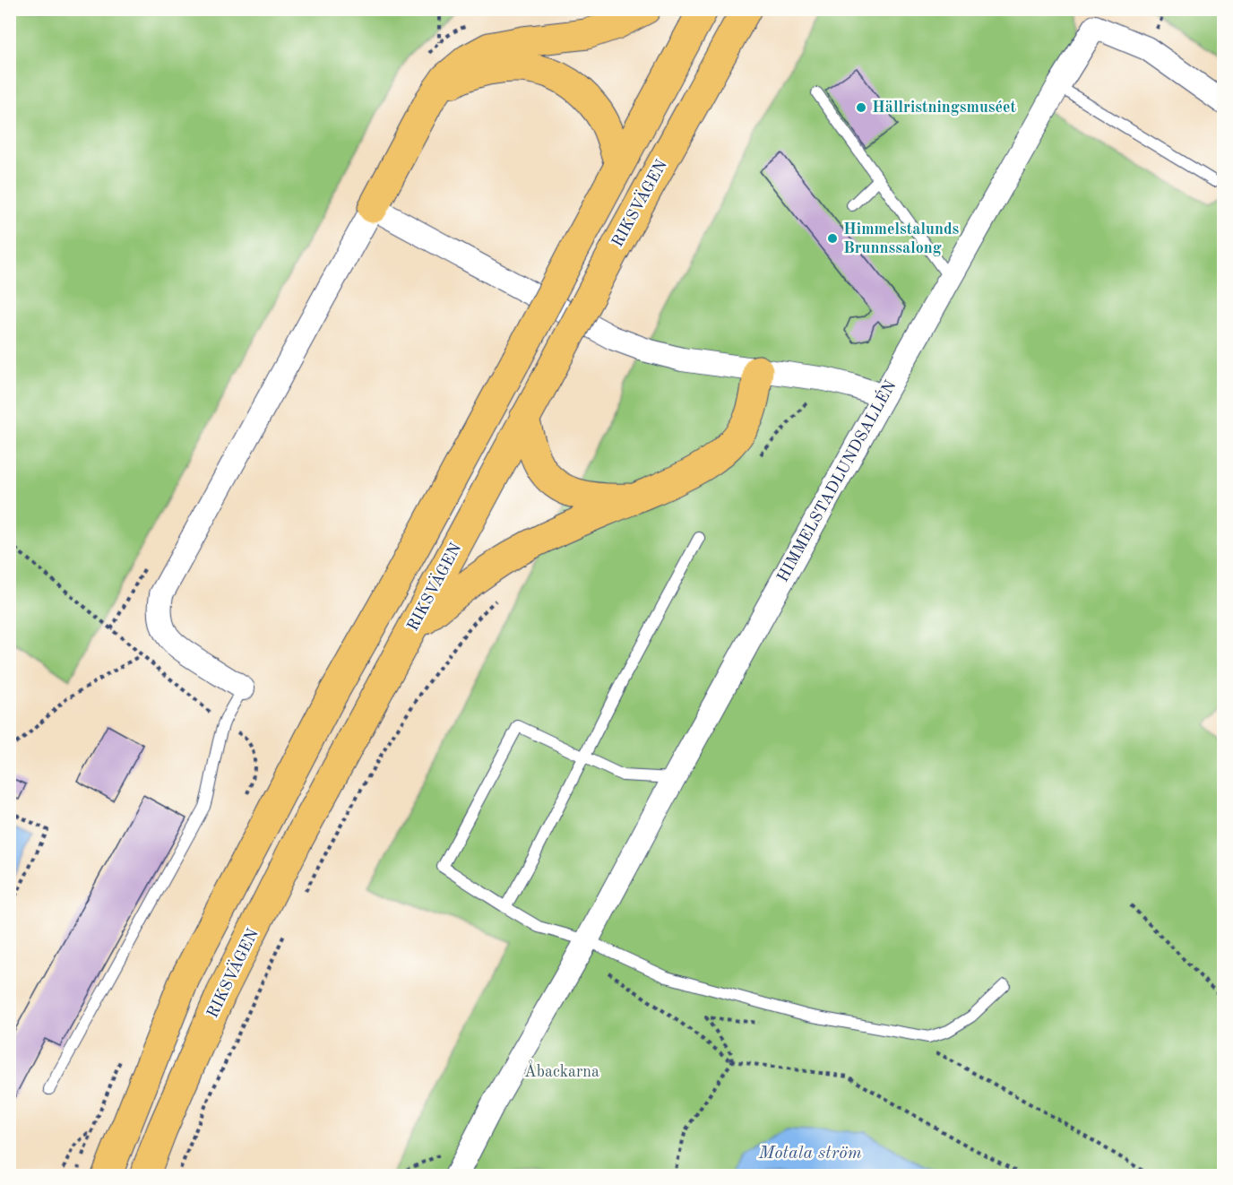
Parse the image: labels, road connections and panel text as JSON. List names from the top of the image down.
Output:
{
  "streets": {
    "highway": ["RIKSVÄGEN"],
    "street": ["HIMMELSTADLUNDSALLÉN"]
  },
  "water": ["Motala ström"],
  "parks": ["Åbackarna"],
  "places": ["Hällristningsmuséet", "Himmelstalunds Brunnssalong"]
}
